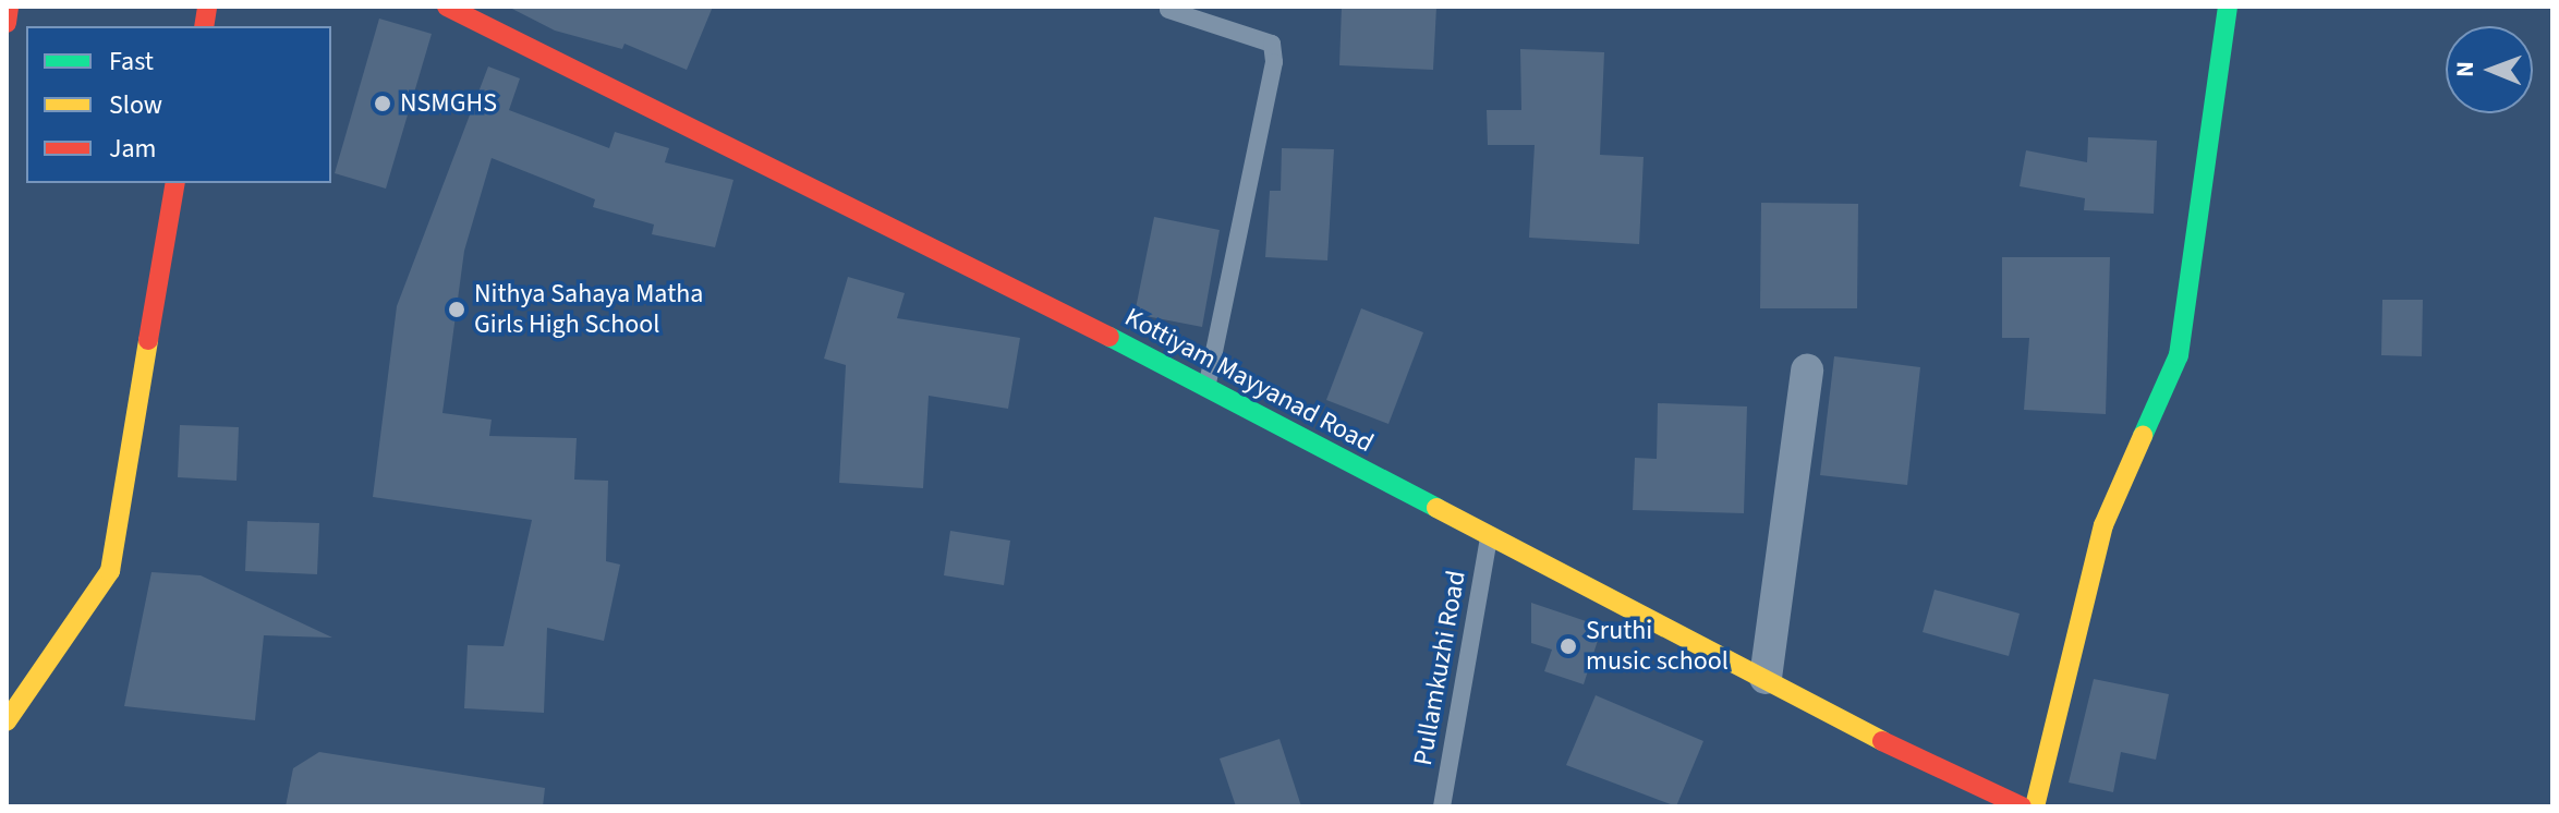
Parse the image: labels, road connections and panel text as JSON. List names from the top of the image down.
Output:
{
  "streets": {
    "main road": ["Kottiyam Mayyanad Road"],
    "lane": ["Pullamkuzhi Road"]
  },
  "crossings": [
    ["Kottiyam Mayyanad Road", "Pullamkuzhi Road"]
  ],
  "places": ["NSMGHS", "Nithya Sahaya Matha Girls High School", "Sruthi music school"],
  "legend": ["Fast", "Slow", "Jam"],
  "north": "left"
}
